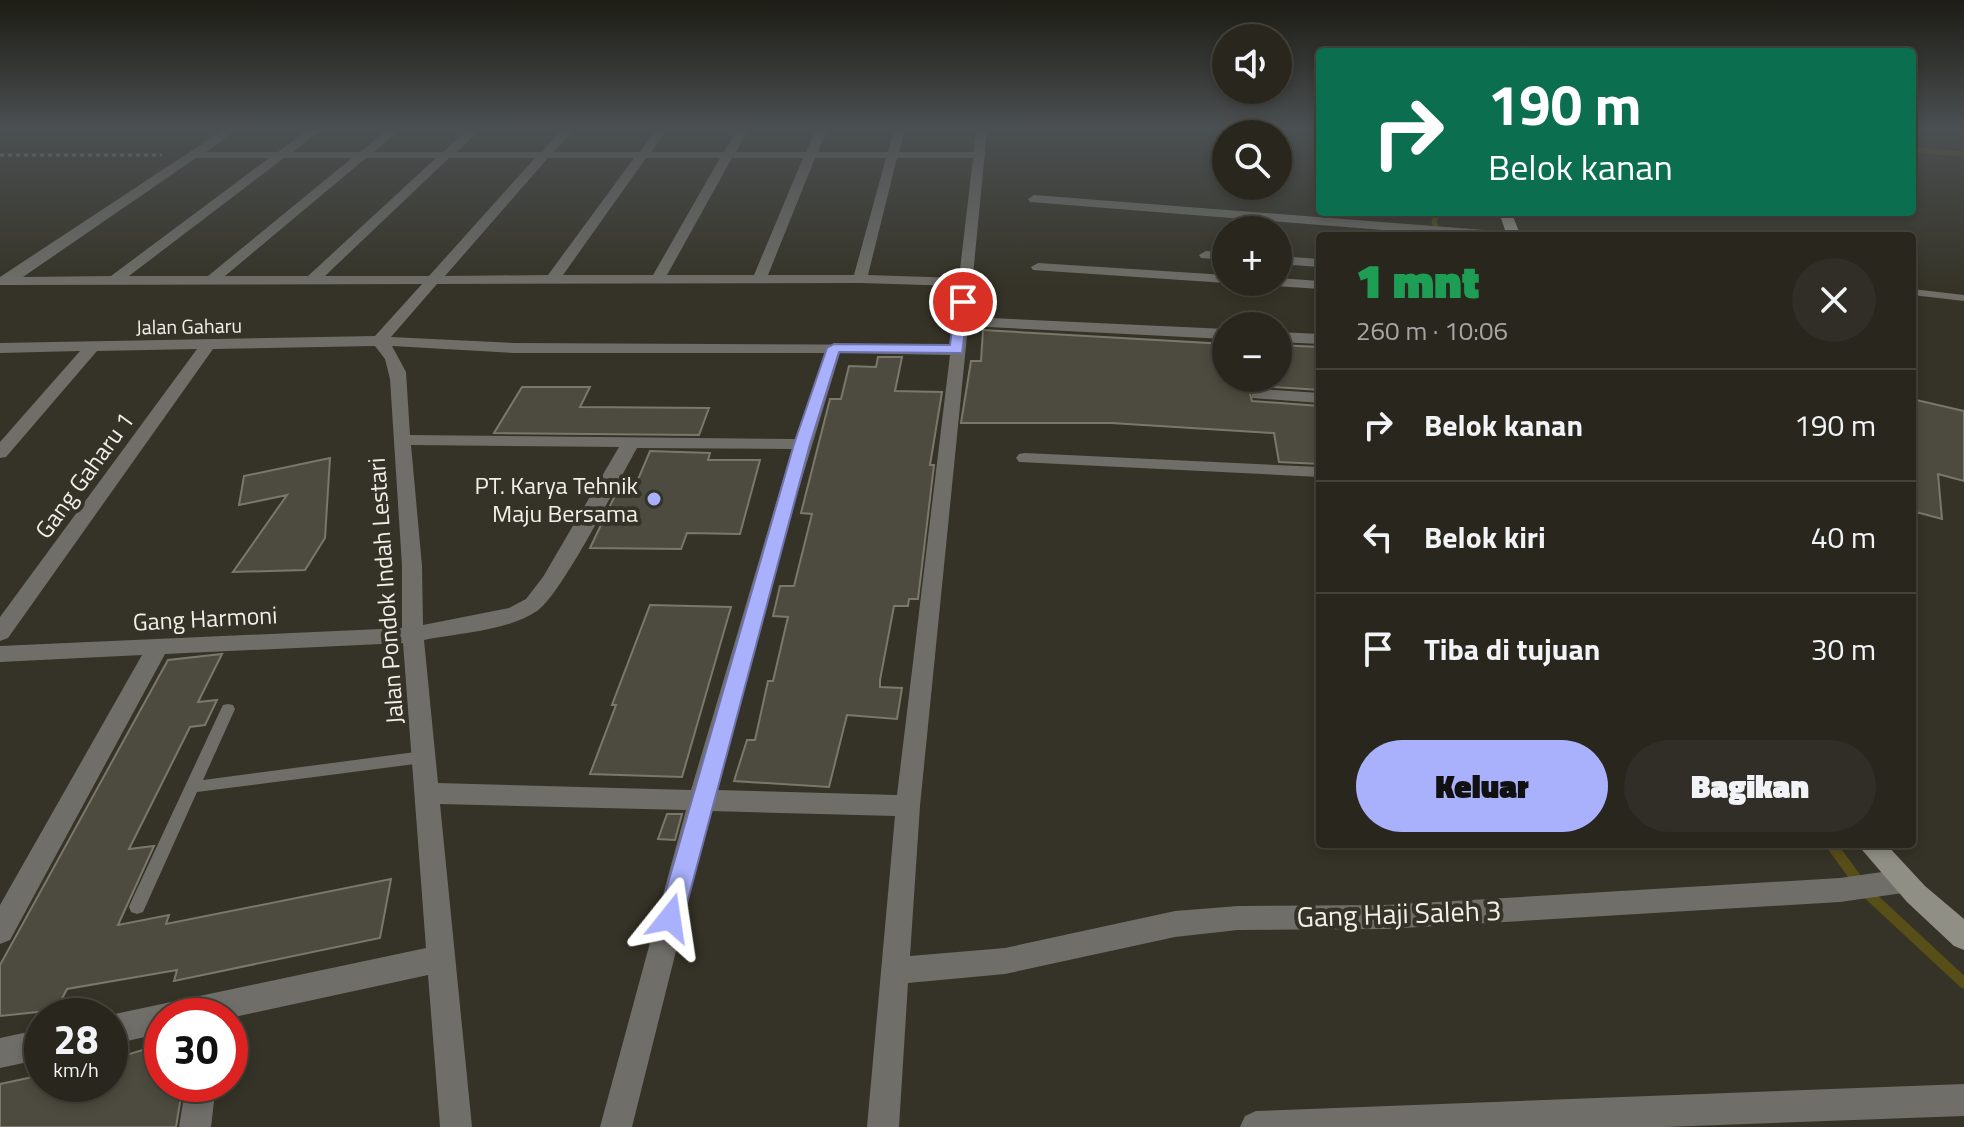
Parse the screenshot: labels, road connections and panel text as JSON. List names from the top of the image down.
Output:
{
  "streets": {
    "street": [
      "Jalan Gaharu",
      "Gang Gaharu 1",
      "Jalan Pondok Indah Lestari",
      "Gang Harmoni",
      "Gang Haji Saleh 3"
    ]
  },
  "crossings": [
    ["Jalan Gaharu", "Gang Gaharu 1"],
    ["Jalan Gaharu", "Jalan Pondok Indah Lestari"],
    ["Jalan Pondok Indah Lestari", "Gang Harmoni"]
  ],
  "places": ["PT. Karya Tehnik Maju Bersama"],
  "page": {
    "map_buttons": ["+", "−"],
    "turn": ["190 m", "Belok kanan"],
    "heading": ["1 mnt", "260 m · 10:06"],
    "list": [
      {
        "name": "Belok kanan",
        "value": "190 m"
      },
      {
        "name": "Belok kiri",
        "value": "40 m"
      },
      {
        "name": "Tiba di tujuan",
        "value": "30 m"
      }
    ],
    "buttons": ["Keluar", "Bagikan"],
    "speed": "28 km/h",
    "limit": "30"
  }
}
